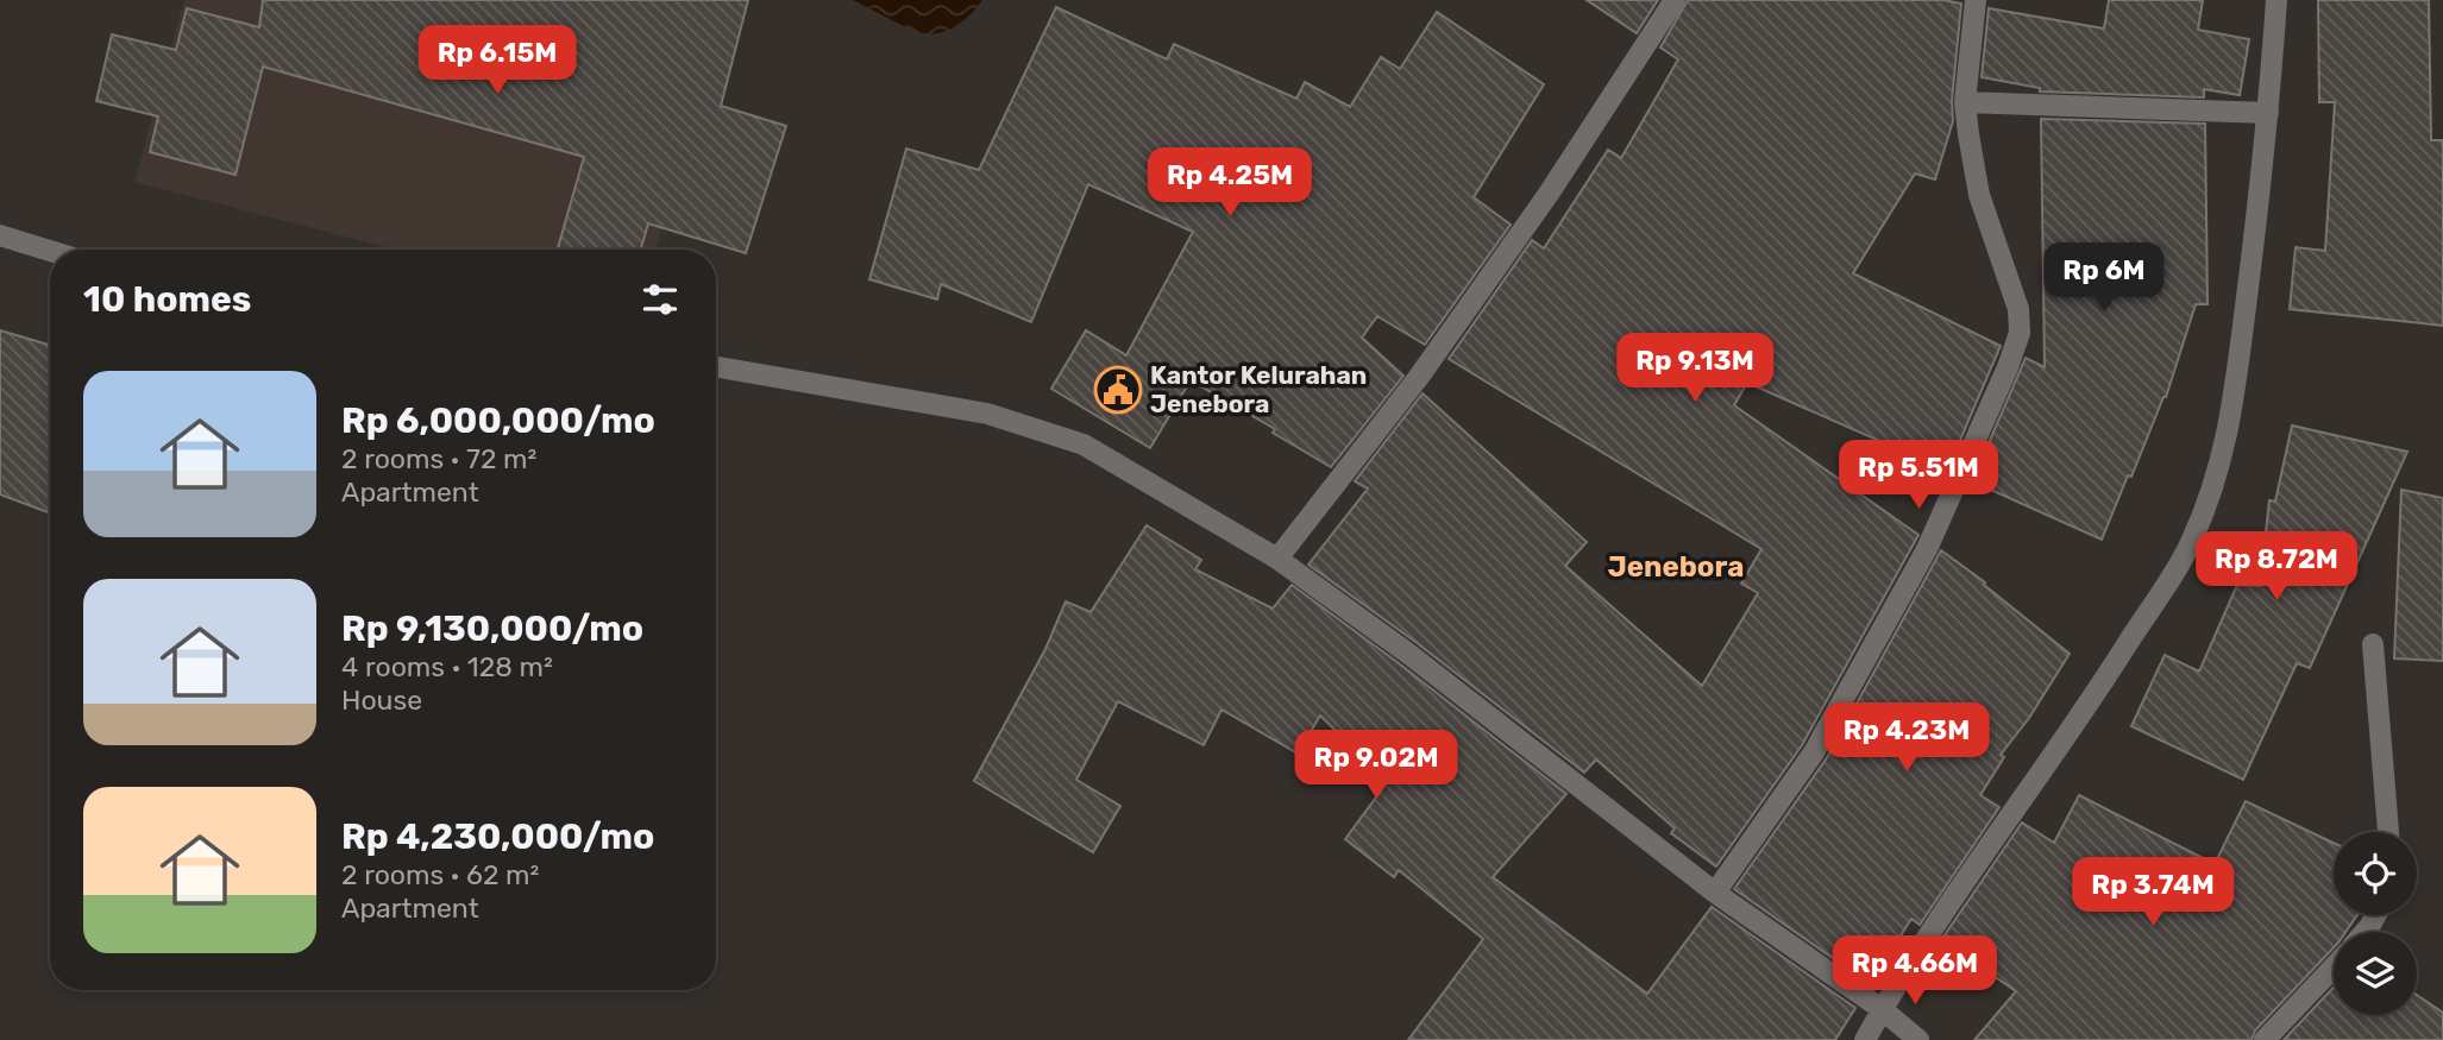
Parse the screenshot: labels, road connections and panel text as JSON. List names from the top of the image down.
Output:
{
  "districts": ["Jenebora"],
  "places": {
    "public building": ["Kantor Kelurahan Jenebora"]
  },
  "page": {
    "price": [
      "Rp 6.15M",
      "Rp 4.25M",
      "Rp 6M",
      "Rp 9.13M",
      "Rp 5.51M",
      "Rp 8.72M",
      "Rp 4.23M",
      "Rp 9.02M",
      "Rp 3.74M",
      "Rp 4.66M"
    ],
    "heading": "10 homes",
    "list": [
      {
        "name": "Rp 6,000,000/mo",
        "note": "2 rooms · 72 m² · Apartment"
      },
      {
        "name": "Rp 9,130,000/mo",
        "note": "4 rooms · 128 m² · House"
      },
      {
        "name": "Rp 4,230,000/mo",
        "note": "2 rooms · 62 m² · Apartment"
      }
    ]
  }
}
